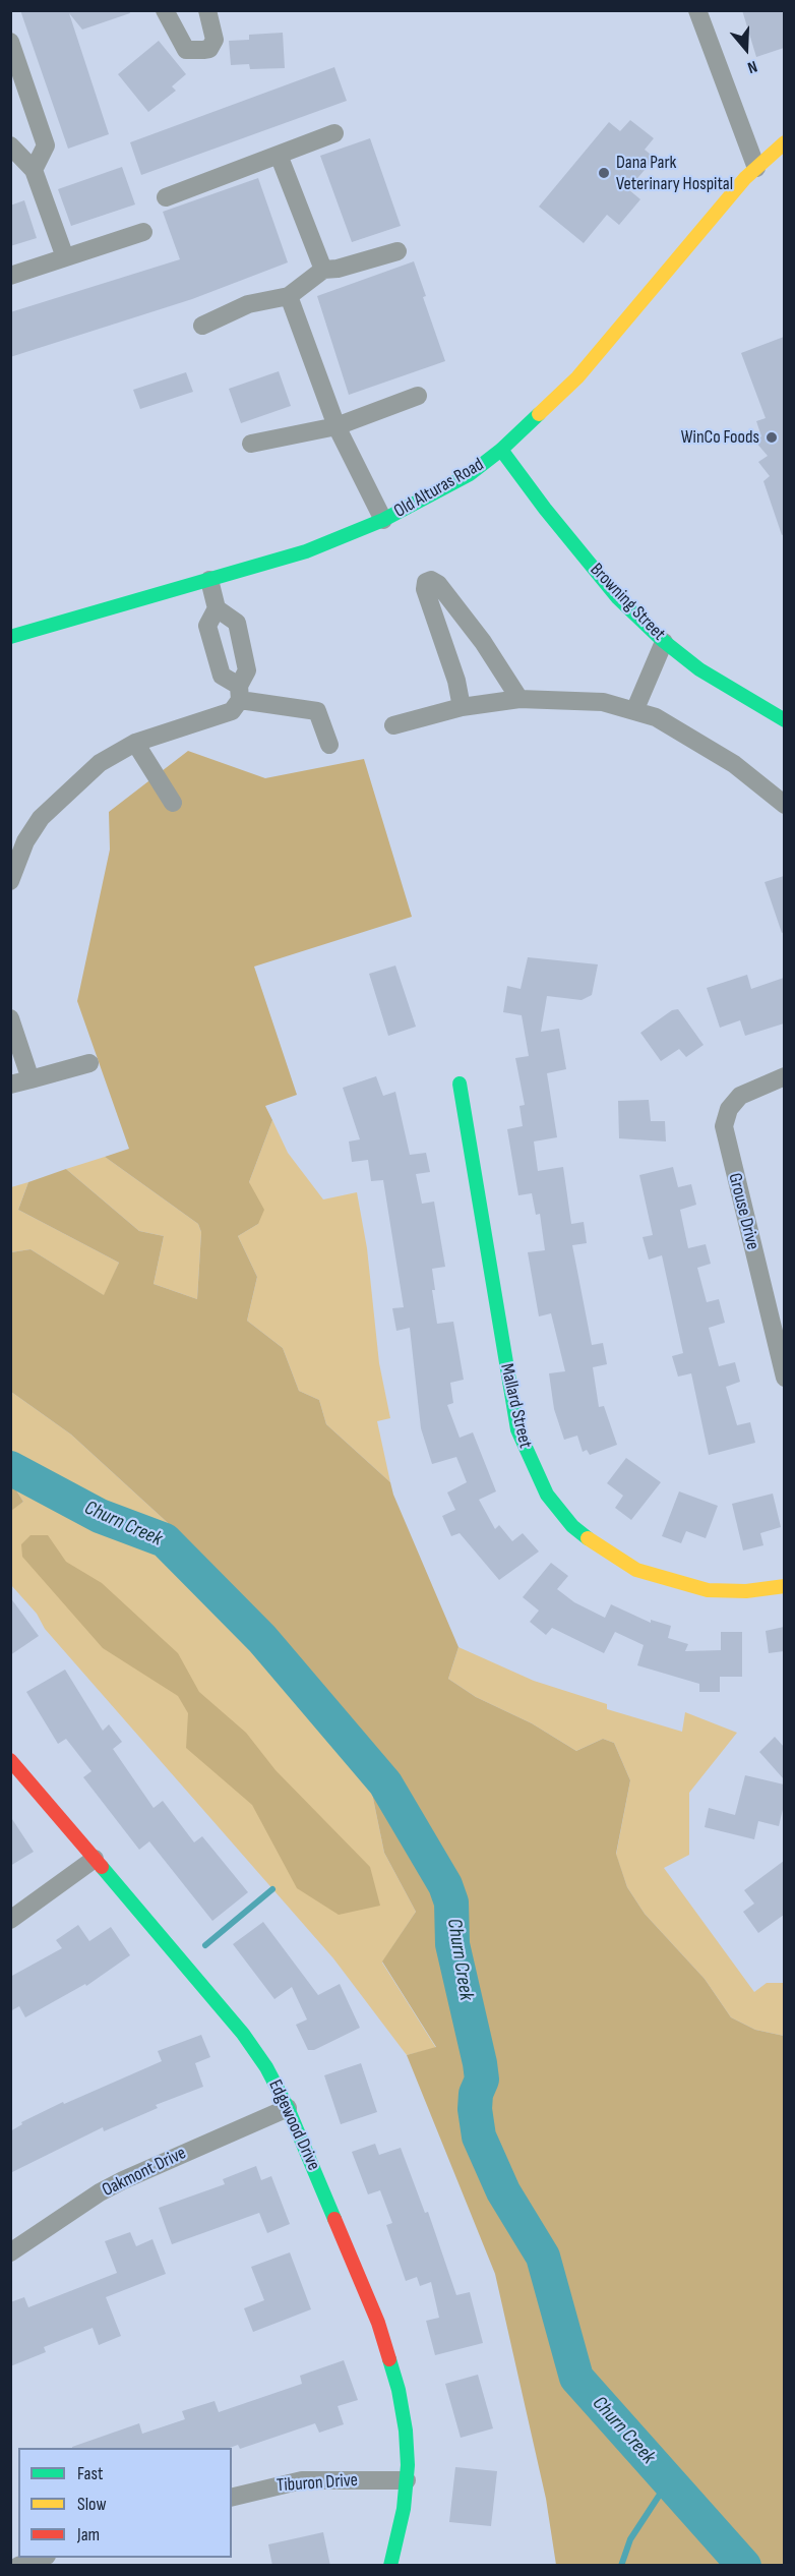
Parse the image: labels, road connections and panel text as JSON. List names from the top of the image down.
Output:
{
  "streets": {
    "street": [
      "Old Alturas Road",
      "Browning Street",
      "Grouse Drive",
      "Mallard Street",
      "Edgewood Drive",
      "Oakmont Drive",
      "Tiburon Drive"
    ]
  },
  "crossings": [
    ["Old Alturas Road", "Browning Street"],
    ["Edgewood Drive", "Oakmont Drive"],
    ["Edgewood Drive", "Tiburon Drive"]
  ],
  "water": ["Churn Creek"],
  "places": ["Dana Park Veterinary Hospital", "WinCo Foods"],
  "legend": ["Fast", "Slow", "Jam"],
  "north": "bottom"
}
